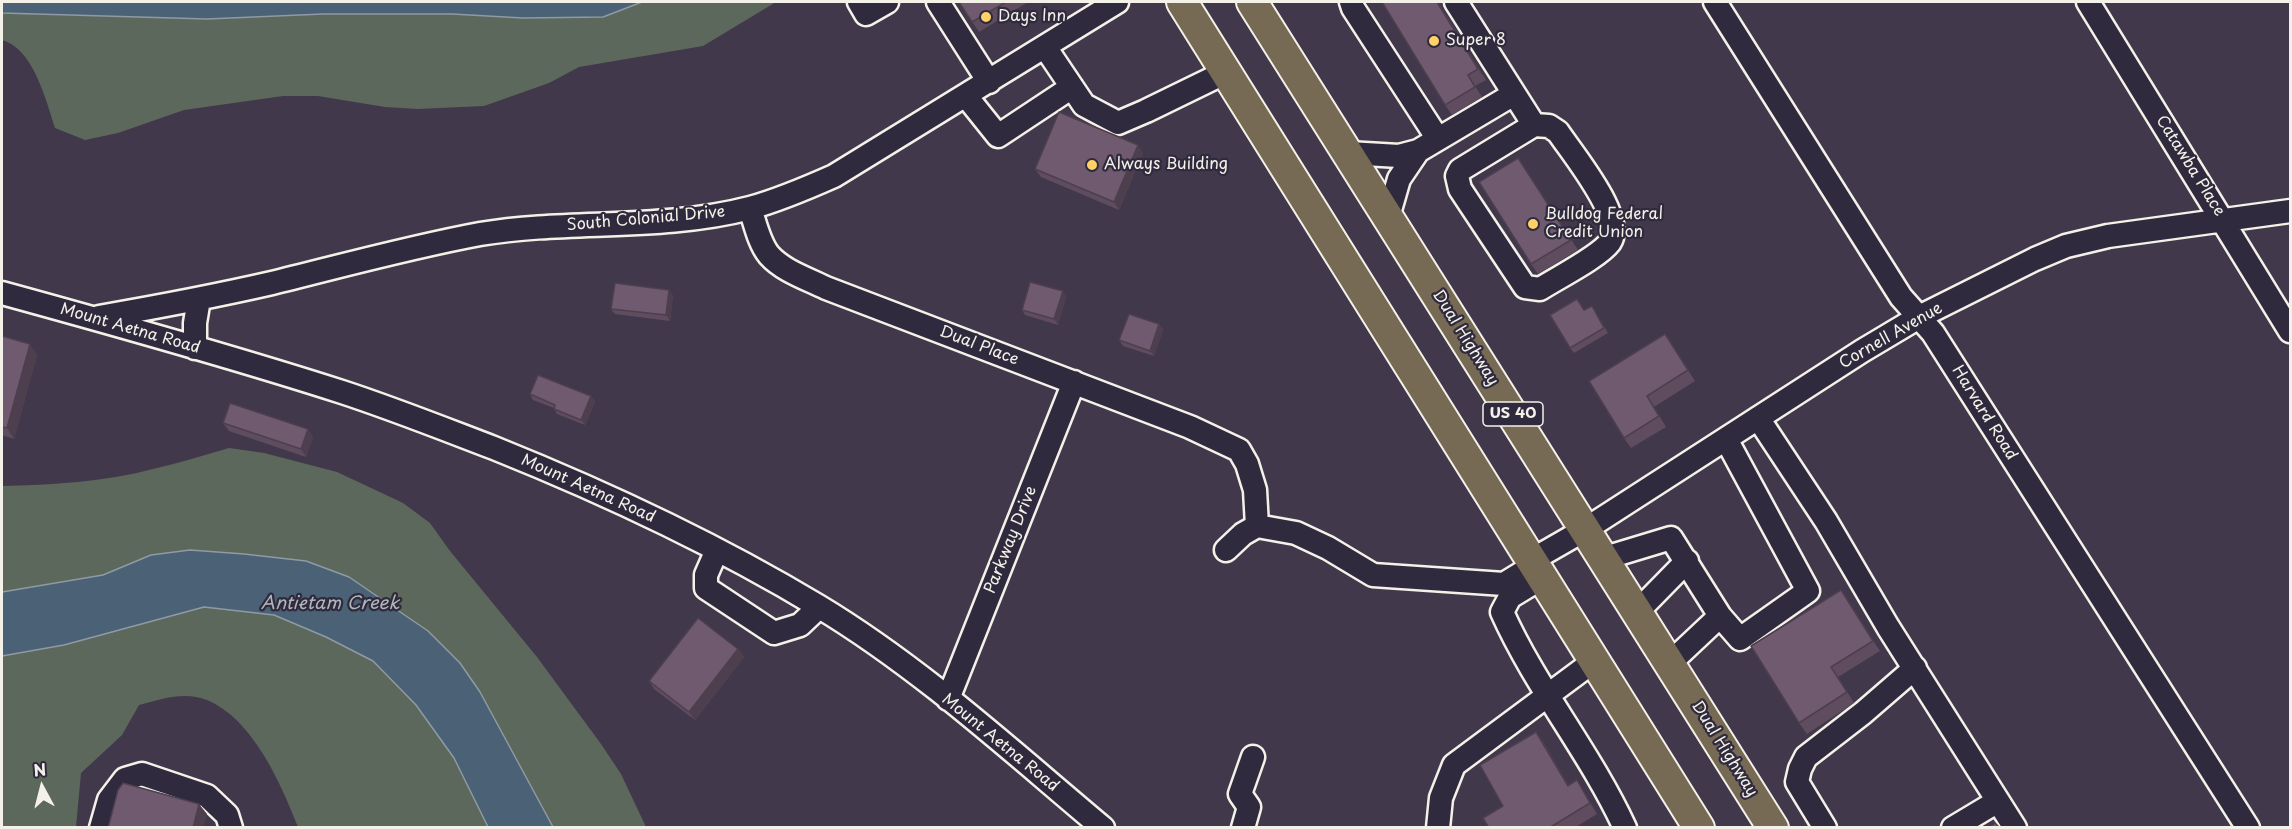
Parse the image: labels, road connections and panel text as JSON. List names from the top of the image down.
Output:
{
  "streets": {
    "main road": ["Dual Highway", "US 40"],
    "street": [
      "Catawba Place",
      "South Colonial Drive",
      "Mount Aetna Road",
      "Cornell Avenue",
      "Dual Place",
      "Harvard Road",
      "Parkway Drive"
    ]
  },
  "crossings": [
    ["Catawba Place", "Cornell Avenue"],
    ["South Colonial Drive", "Mount Aetna Road"],
    ["South Colonial Drive", "Dual Place"],
    ["Mount Aetna Road", "Parkway Drive"],
    ["Cornell Avenue", "Dual Highway"],
    ["Cornell Avenue", "Harvard Road"],
    ["Dual Place", "Parkway Drive"]
  ],
  "water": ["Antietam Creek"],
  "places": [
    "Days Inn",
    "Super 8",
    "Always Building",
    "Bulldog Federal Credit Union"
  ],
  "north": "top"
}
